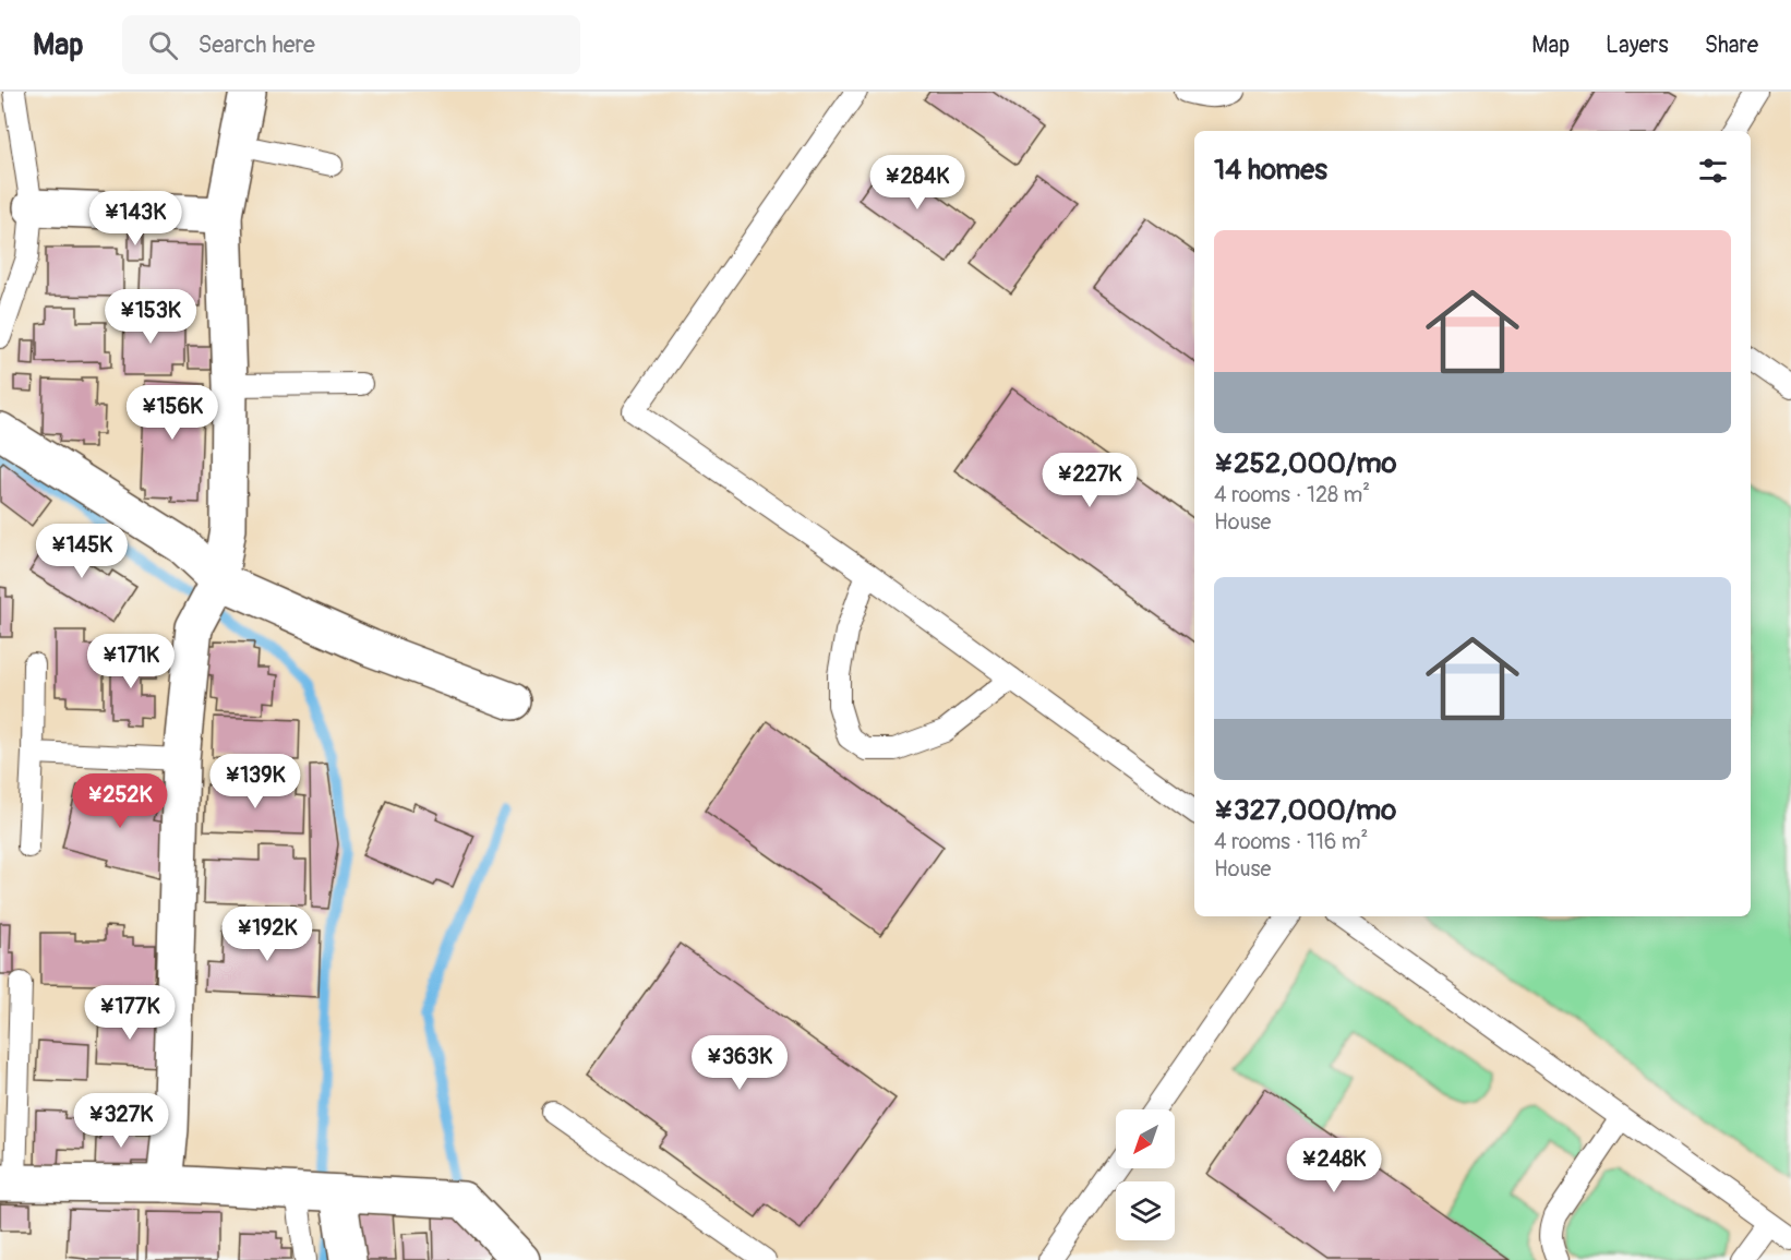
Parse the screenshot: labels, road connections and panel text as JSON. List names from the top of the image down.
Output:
{
  "north": "bottom left",
  "page": {
    "header": "Map",
    "search": "Search here",
    "nav": ["Map", "Layers", "Share"],
    "heading": "14 homes",
    "price": [
      "¥284K",
      "¥143K",
      "¥153K",
      "¥156K",
      "¥227K",
      "¥145K",
      "¥171K",
      "¥139K",
      "¥252K",
      "¥192K",
      "¥177K",
      "¥363K",
      "¥327K",
      "¥248K"
    ],
    "list": [
      {
        "name": "¥252,000/mo",
        "note": "4 rooms · 128 m² · House"
      },
      {
        "name": "¥327,000/mo",
        "note": "4 rooms · 116 m² · House"
      }
    ]
  }
}
